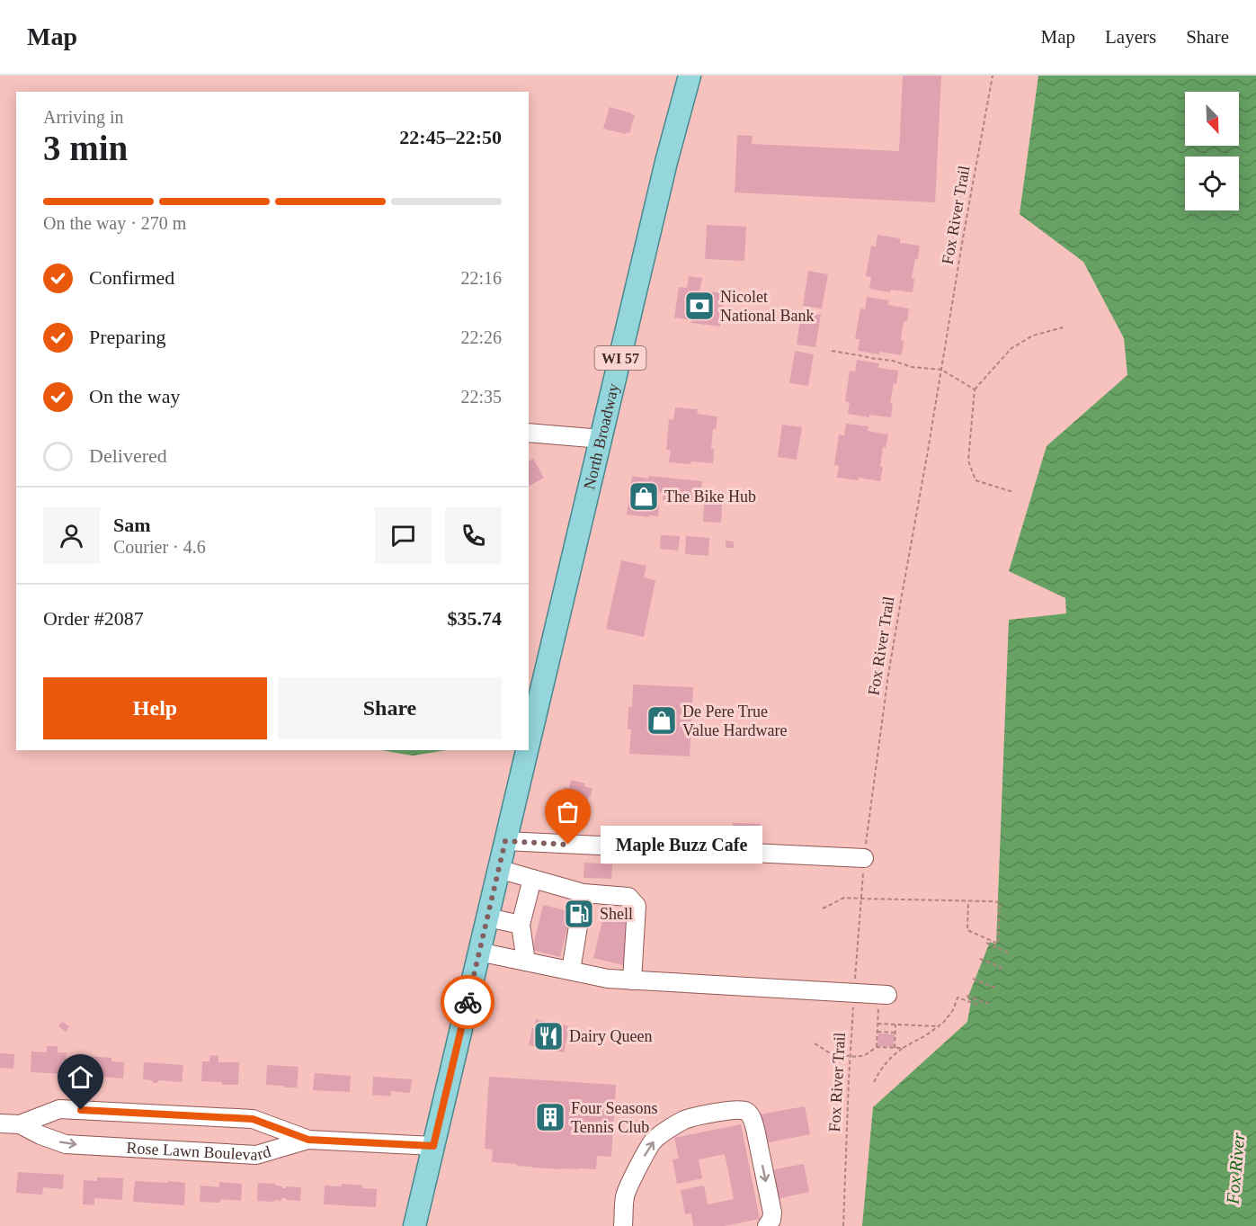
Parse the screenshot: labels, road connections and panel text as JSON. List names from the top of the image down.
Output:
{
  "streets": {
    "main road": ["WI 57", "North Broadway"],
    "street": ["Rose Lawn Boulevard"],
    "path": ["Fox River Trail"]
  },
  "crossings": [
    ["WI 57", "North Broadway"],
    ["WI 57", "Rose Lawn Boulevard"]
  ],
  "water": ["Fox River"],
  "places": {
    "bank": ["Nicolet National Bank"],
    "shop": ["The Bike Hub", "De Pere True Value Hardware"],
    "other": ["Maple Buzz Cafe"],
    "fuel station": ["Shell"],
    "restaurant": ["Dairy Queen"],
    "building": ["Four Seasons Tennis Club"]
  },
  "north": "bottom right",
  "page": {
    "header": "Map",
    "nav": ["Map", "Layers", "Share"],
    "heading": ["3 min", "Arriving in", "22:45–22:50"],
    "panel": [
      "Sam",
      "Courier · 4.6",
      "Order #2087",
      "$35.74"
    ],
    "bar": "On the way · 270 m",
    "list": [
      ["Confirmed", "22:16"],
      ["Preparing", "22:26"],
      ["On the way", "22:35"],
      "Delivered"
    ],
    "buttons": ["Help", "Share"],
    "bubble": "Maple Buzz Cafe"
  }
}
